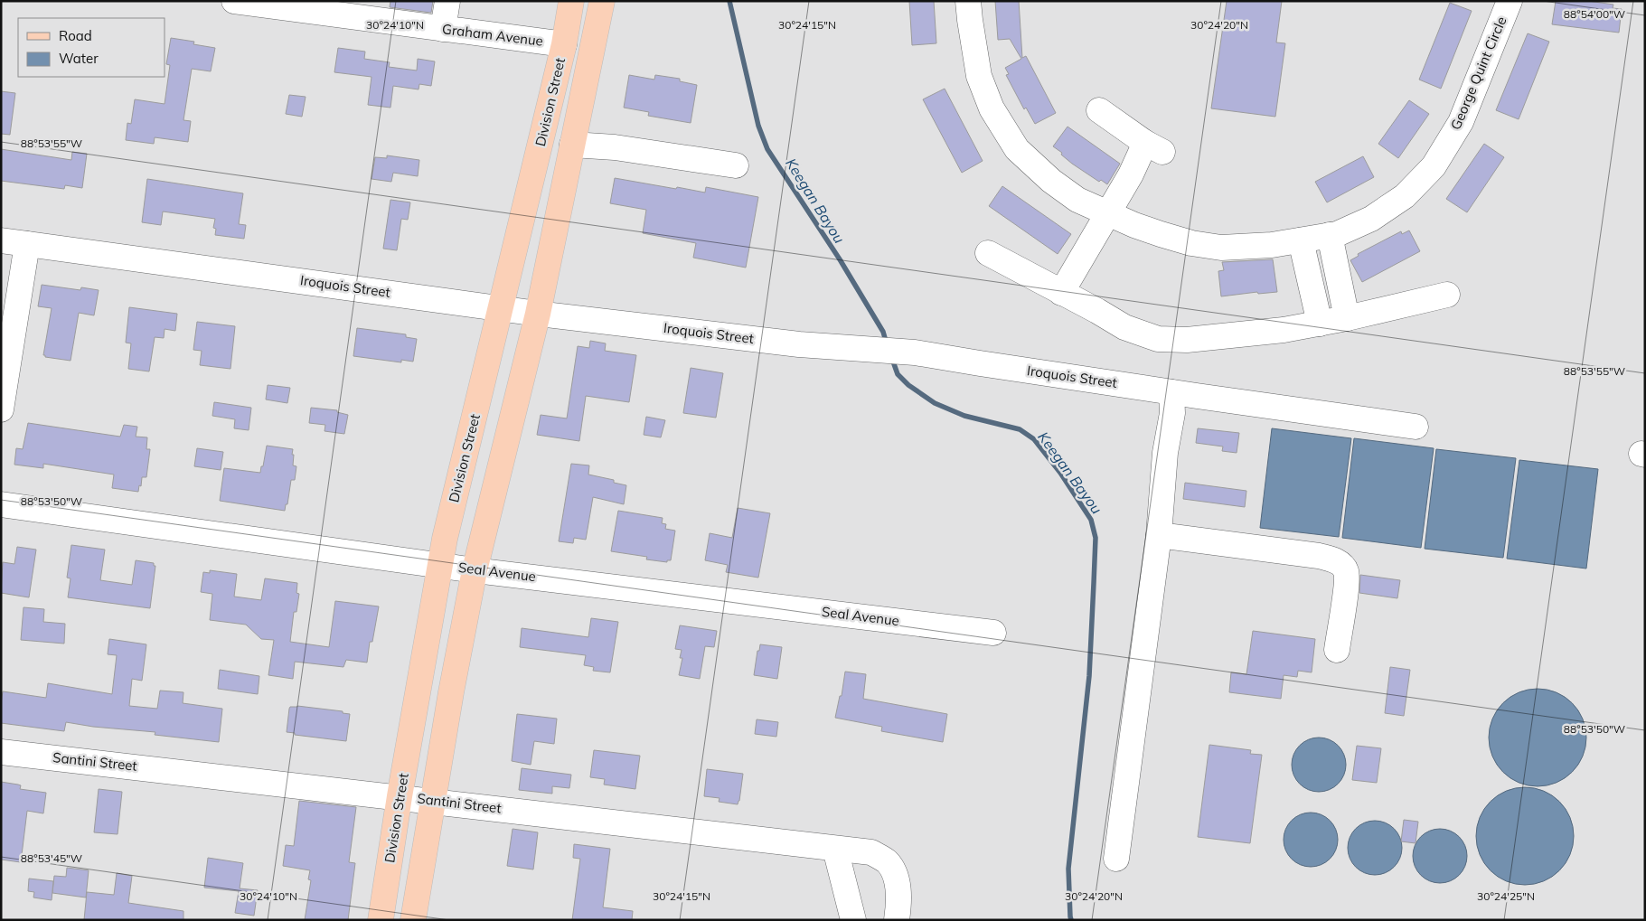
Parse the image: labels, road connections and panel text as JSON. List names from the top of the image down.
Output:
{
  "streets": {
    "main road": ["Division Street"],
    "street": [
      "Graham Avenue",
      "George Quint Circle",
      "Iroquois Street",
      "Seal Avenue",
      "Santini Street"
    ]
  },
  "crossings": [
    ["Graham Avenue", "Division Street"],
    ["Division Street", "Iroquois Street"],
    ["Division Street", "Seal Avenue"],
    ["Division Street", "Santini Street"]
  ],
  "water": ["Keegan Bayou"],
  "legend": ["Road", "Water"],
  "coordinates": [
    "88°54'00\"W",
    "30°24'10\"N",
    "30°24'15\"N",
    "30°24'20\"N",
    "88°53'55\"W",
    "88°53'50\"W",
    "88°53'45\"W",
    "30°24'25\"N"
  ]
}
